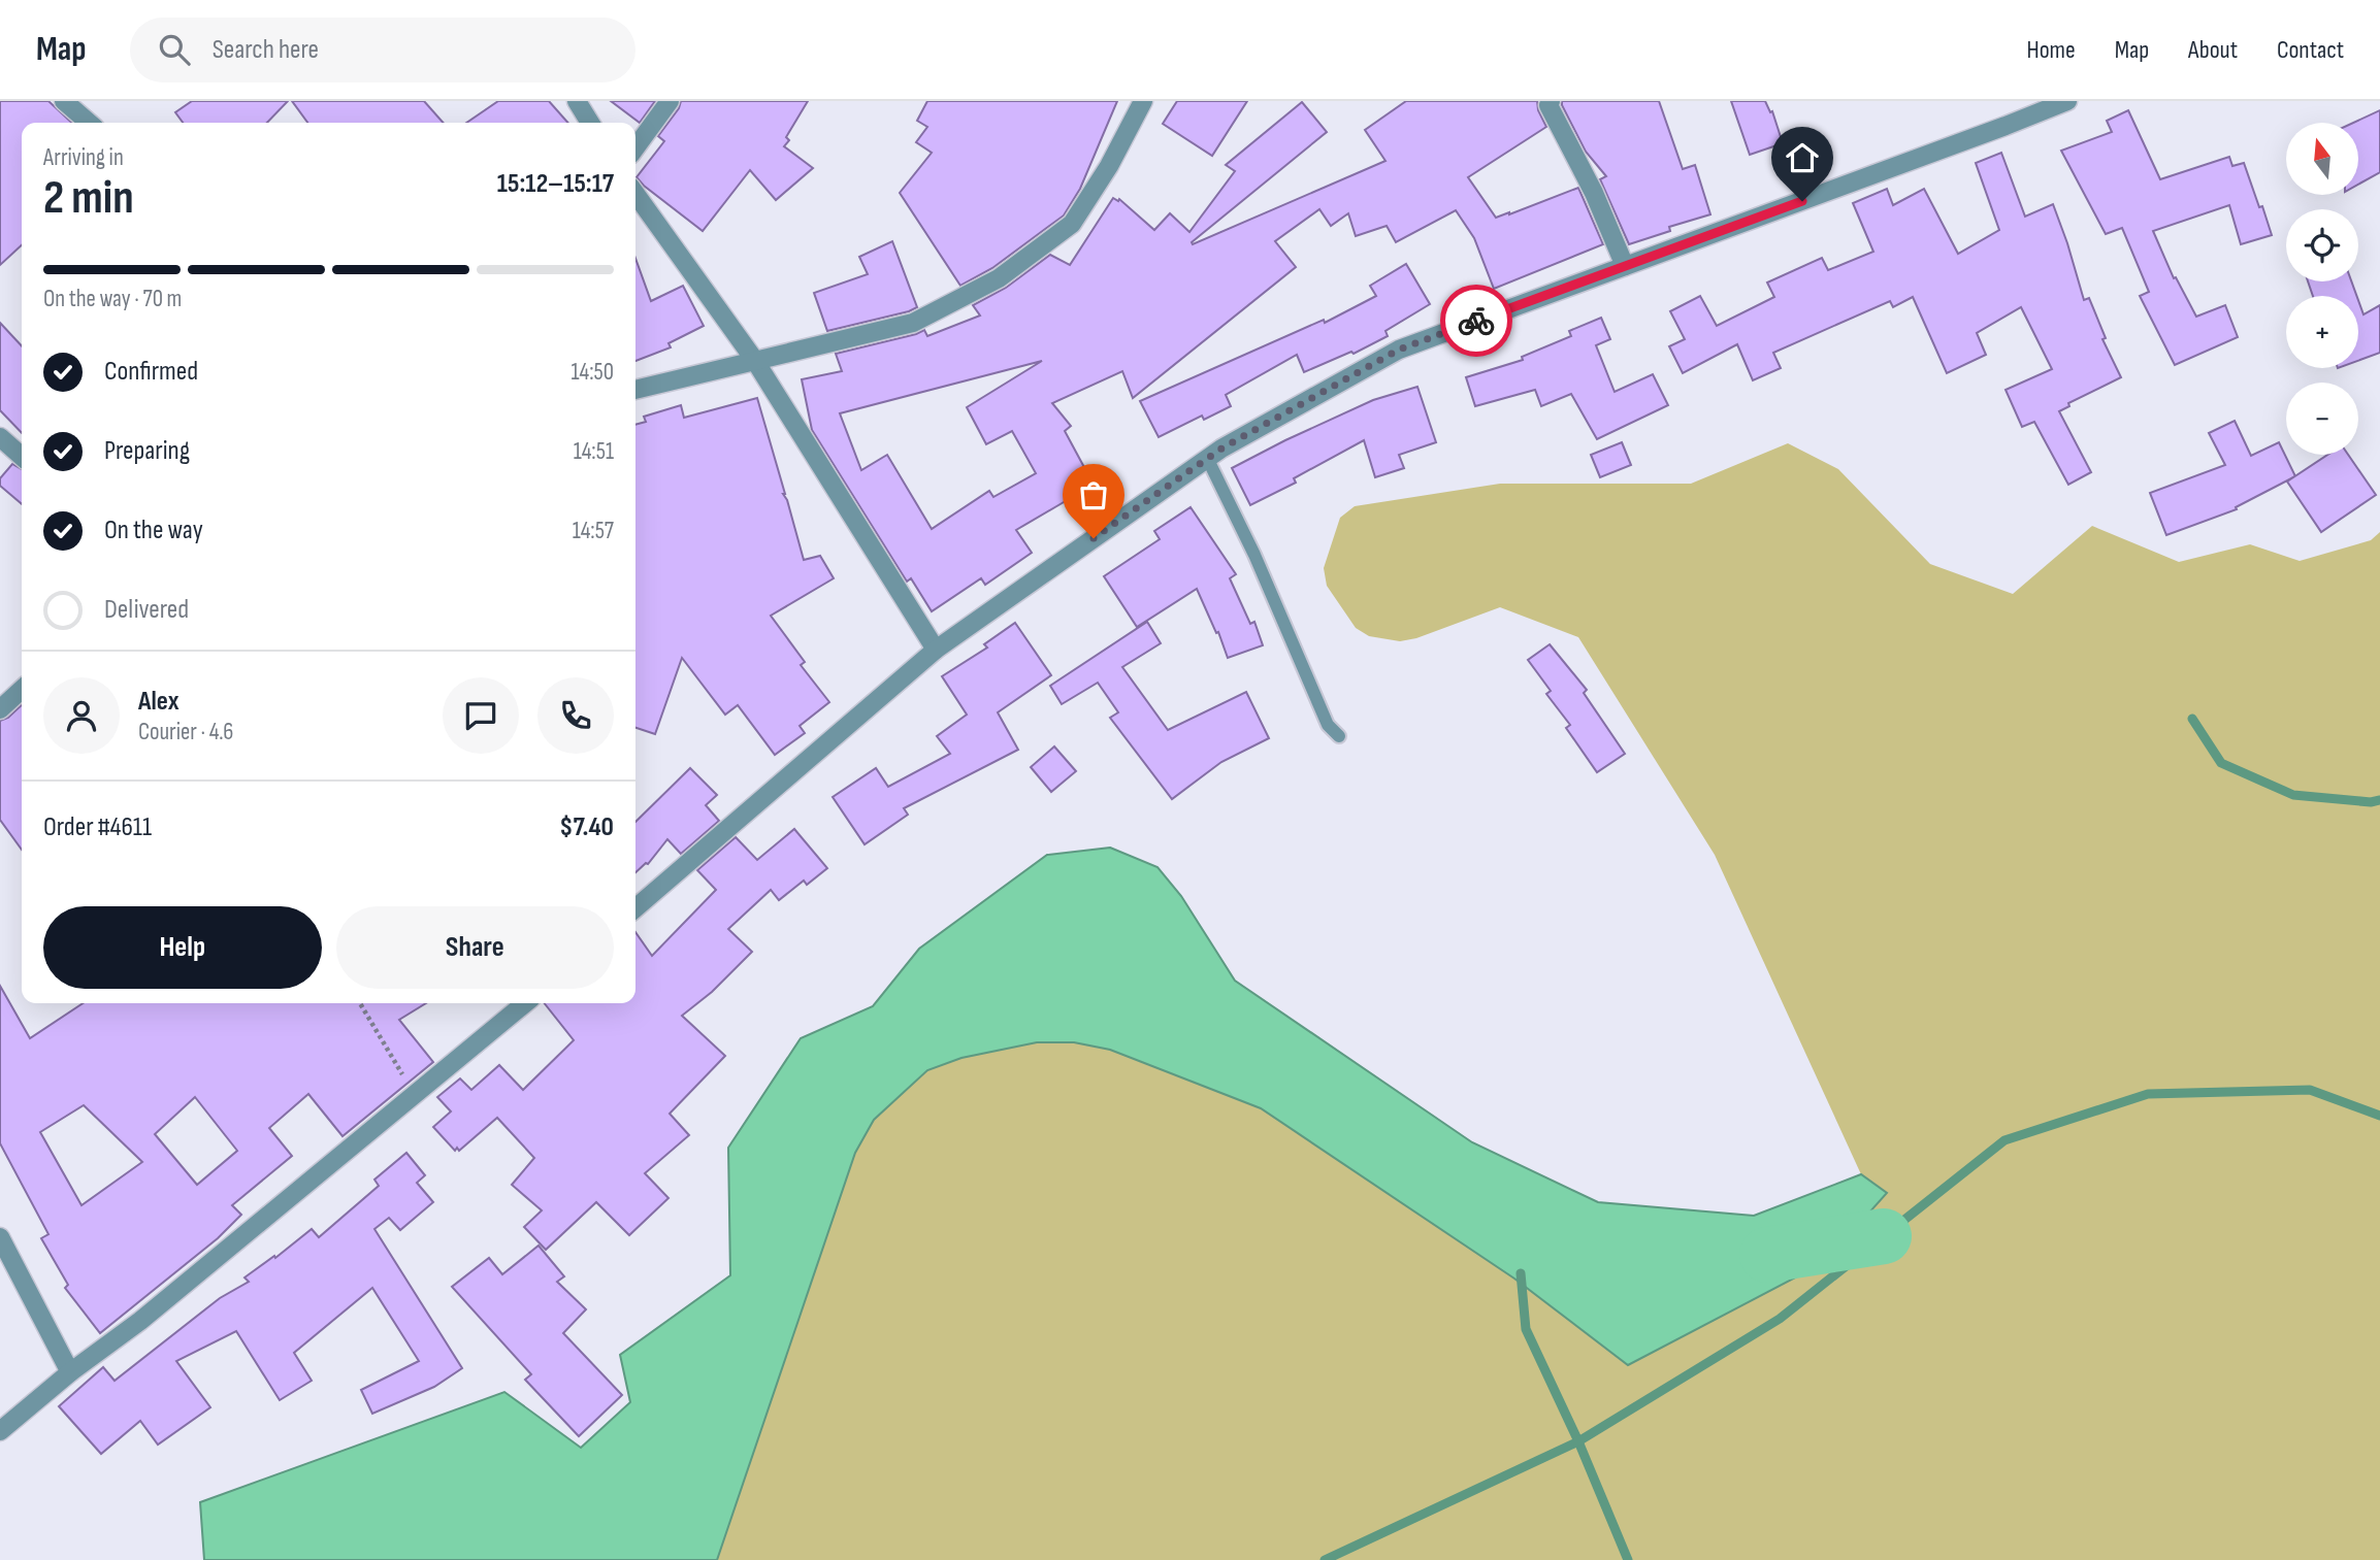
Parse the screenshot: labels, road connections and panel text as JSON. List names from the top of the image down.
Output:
{
  "north": "top",
  "page": {
    "header": "Map",
    "search": "Search here",
    "nav": [
      "Home",
      "Map",
      "About",
      "Contact"
    ],
    "map_buttons": ["+", "−"],
    "heading": ["2 min", "Arriving in", "15:12–15:17"],
    "panel": [
      "Alex",
      "Courier · 4.6",
      "Order #4611",
      "$7.40"
    ],
    "bar": "On the way · 70 m",
    "list": [
      ["Confirmed", "14:50"],
      ["Preparing", "14:51"],
      ["On the way", "14:57"],
      "Delivered"
    ],
    "buttons": ["Help", "Share"]
  }
}
